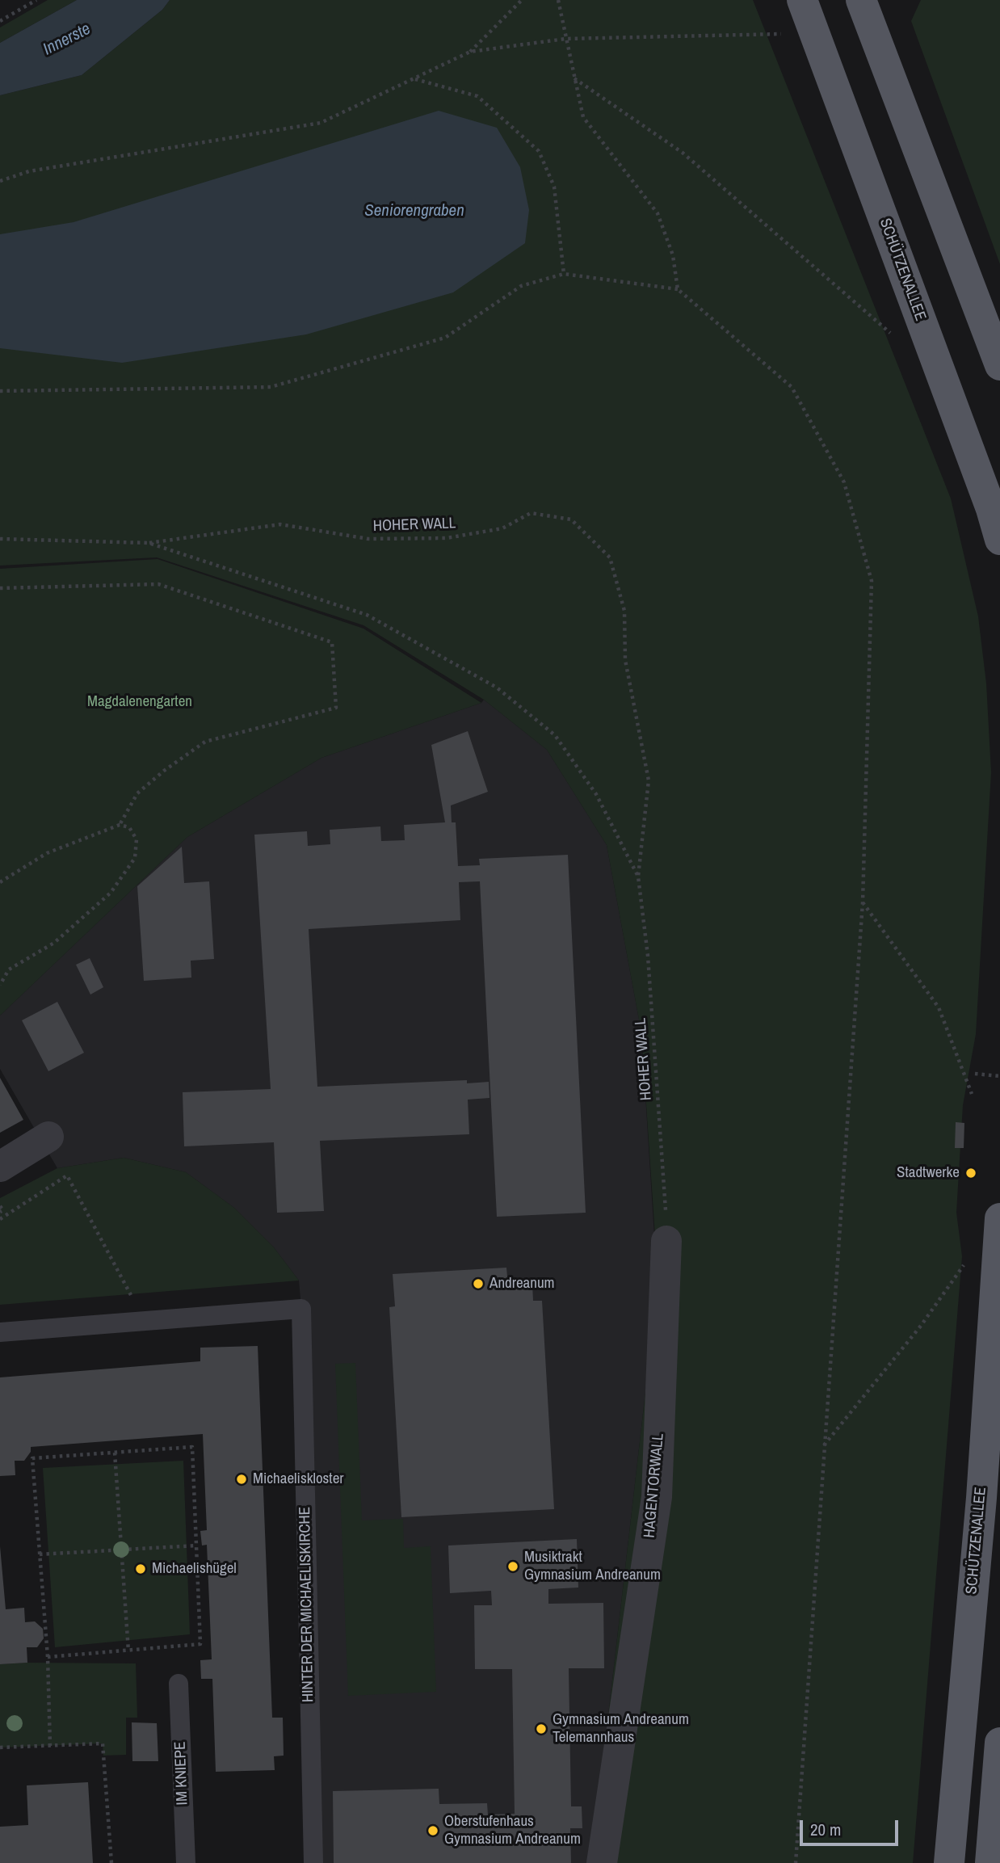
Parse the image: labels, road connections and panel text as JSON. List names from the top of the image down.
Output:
{
  "streets": {
    "main road": ["SCHÜTZENALLEE"],
    "street": ["HAGENTORWALL"],
    "lane": ["HINTER DER MICHAELISKIRCHE", "IM KNIEPE"],
    "path": ["HOHER WALL"]
  },
  "crossings": [
    ["HOHER WALL", "HAGENTORWALL"]
  ],
  "water": ["Innerste", "Seniorengraben"],
  "parks": ["Magdalenengarten"],
  "places": [
    "Stadtwerke",
    "Andreanum",
    "Michaeliskloster",
    "Musiktrakt Gymnasium Andreanum",
    "Michaelishügel",
    "Gymnasium Andreanum Telemannhaus",
    "Oberstufenhaus Gymnasium Andreanum"
  ],
  "scale_bar": "20 m"
}
